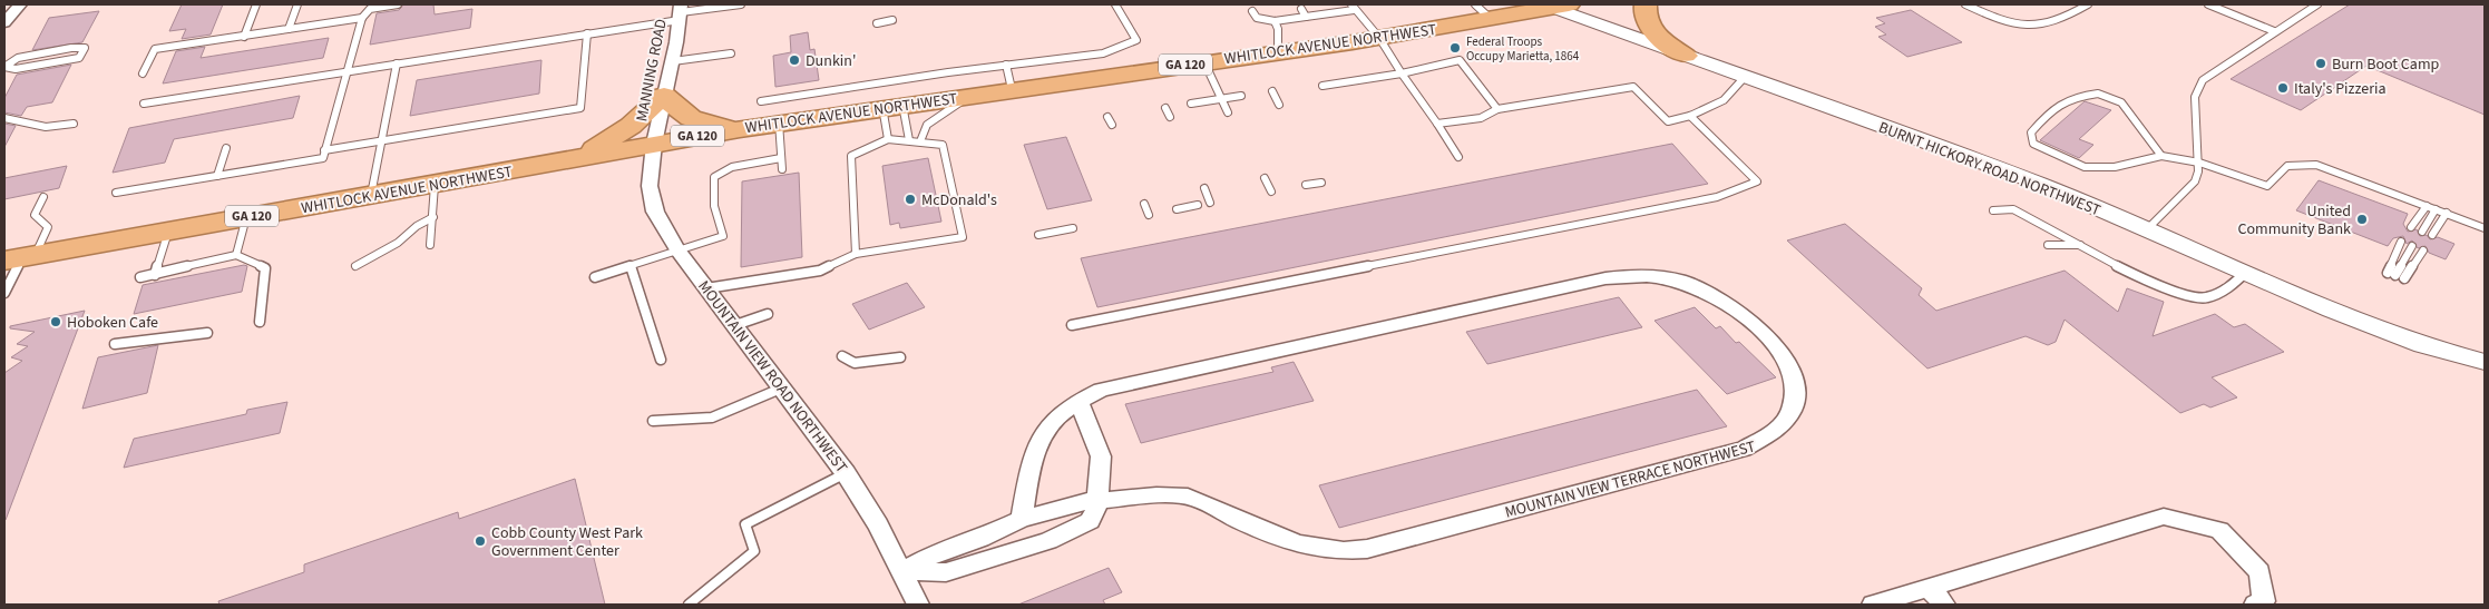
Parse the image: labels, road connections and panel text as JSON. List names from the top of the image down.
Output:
{
  "streets": {
    "highway": ["WHITLOCK AVENUE NORTHWEST", "GA 120"],
    "street": [
      "MANNING ROAD",
      "BURNT HICKORY ROAD NORTHWEST",
      "MOUNTAIN VIEW ROAD NORTHWEST",
      "MOUNTAIN VIEW TERRACE NORTHWEST"
    ]
  },
  "crossings": [
    ["WHITLOCK AVENUE NORTHWEST", "MANNING ROAD"],
    ["WHITLOCK AVENUE NORTHWEST", "BURNT HICKORY ROAD NORTHWEST"],
    ["WHITLOCK AVENUE NORTHWEST", "MOUNTAIN VIEW ROAD NORTHWEST"],
    ["MANNING ROAD", "MOUNTAIN VIEW ROAD NORTHWEST"],
    ["MOUNTAIN VIEW ROAD NORTHWEST", "MOUNTAIN VIEW TERRACE NORTHWEST"]
  ],
  "places": [
    "Federal Troops Occupy Marietta, 1864",
    "Dunkin'",
    "Burn Boot Camp",
    "Italy's Pizzeria",
    "McDonald's",
    "United Community Bank",
    "Hoboken Cafe",
    "Cobb County West Park Government Center"
  ]
}
